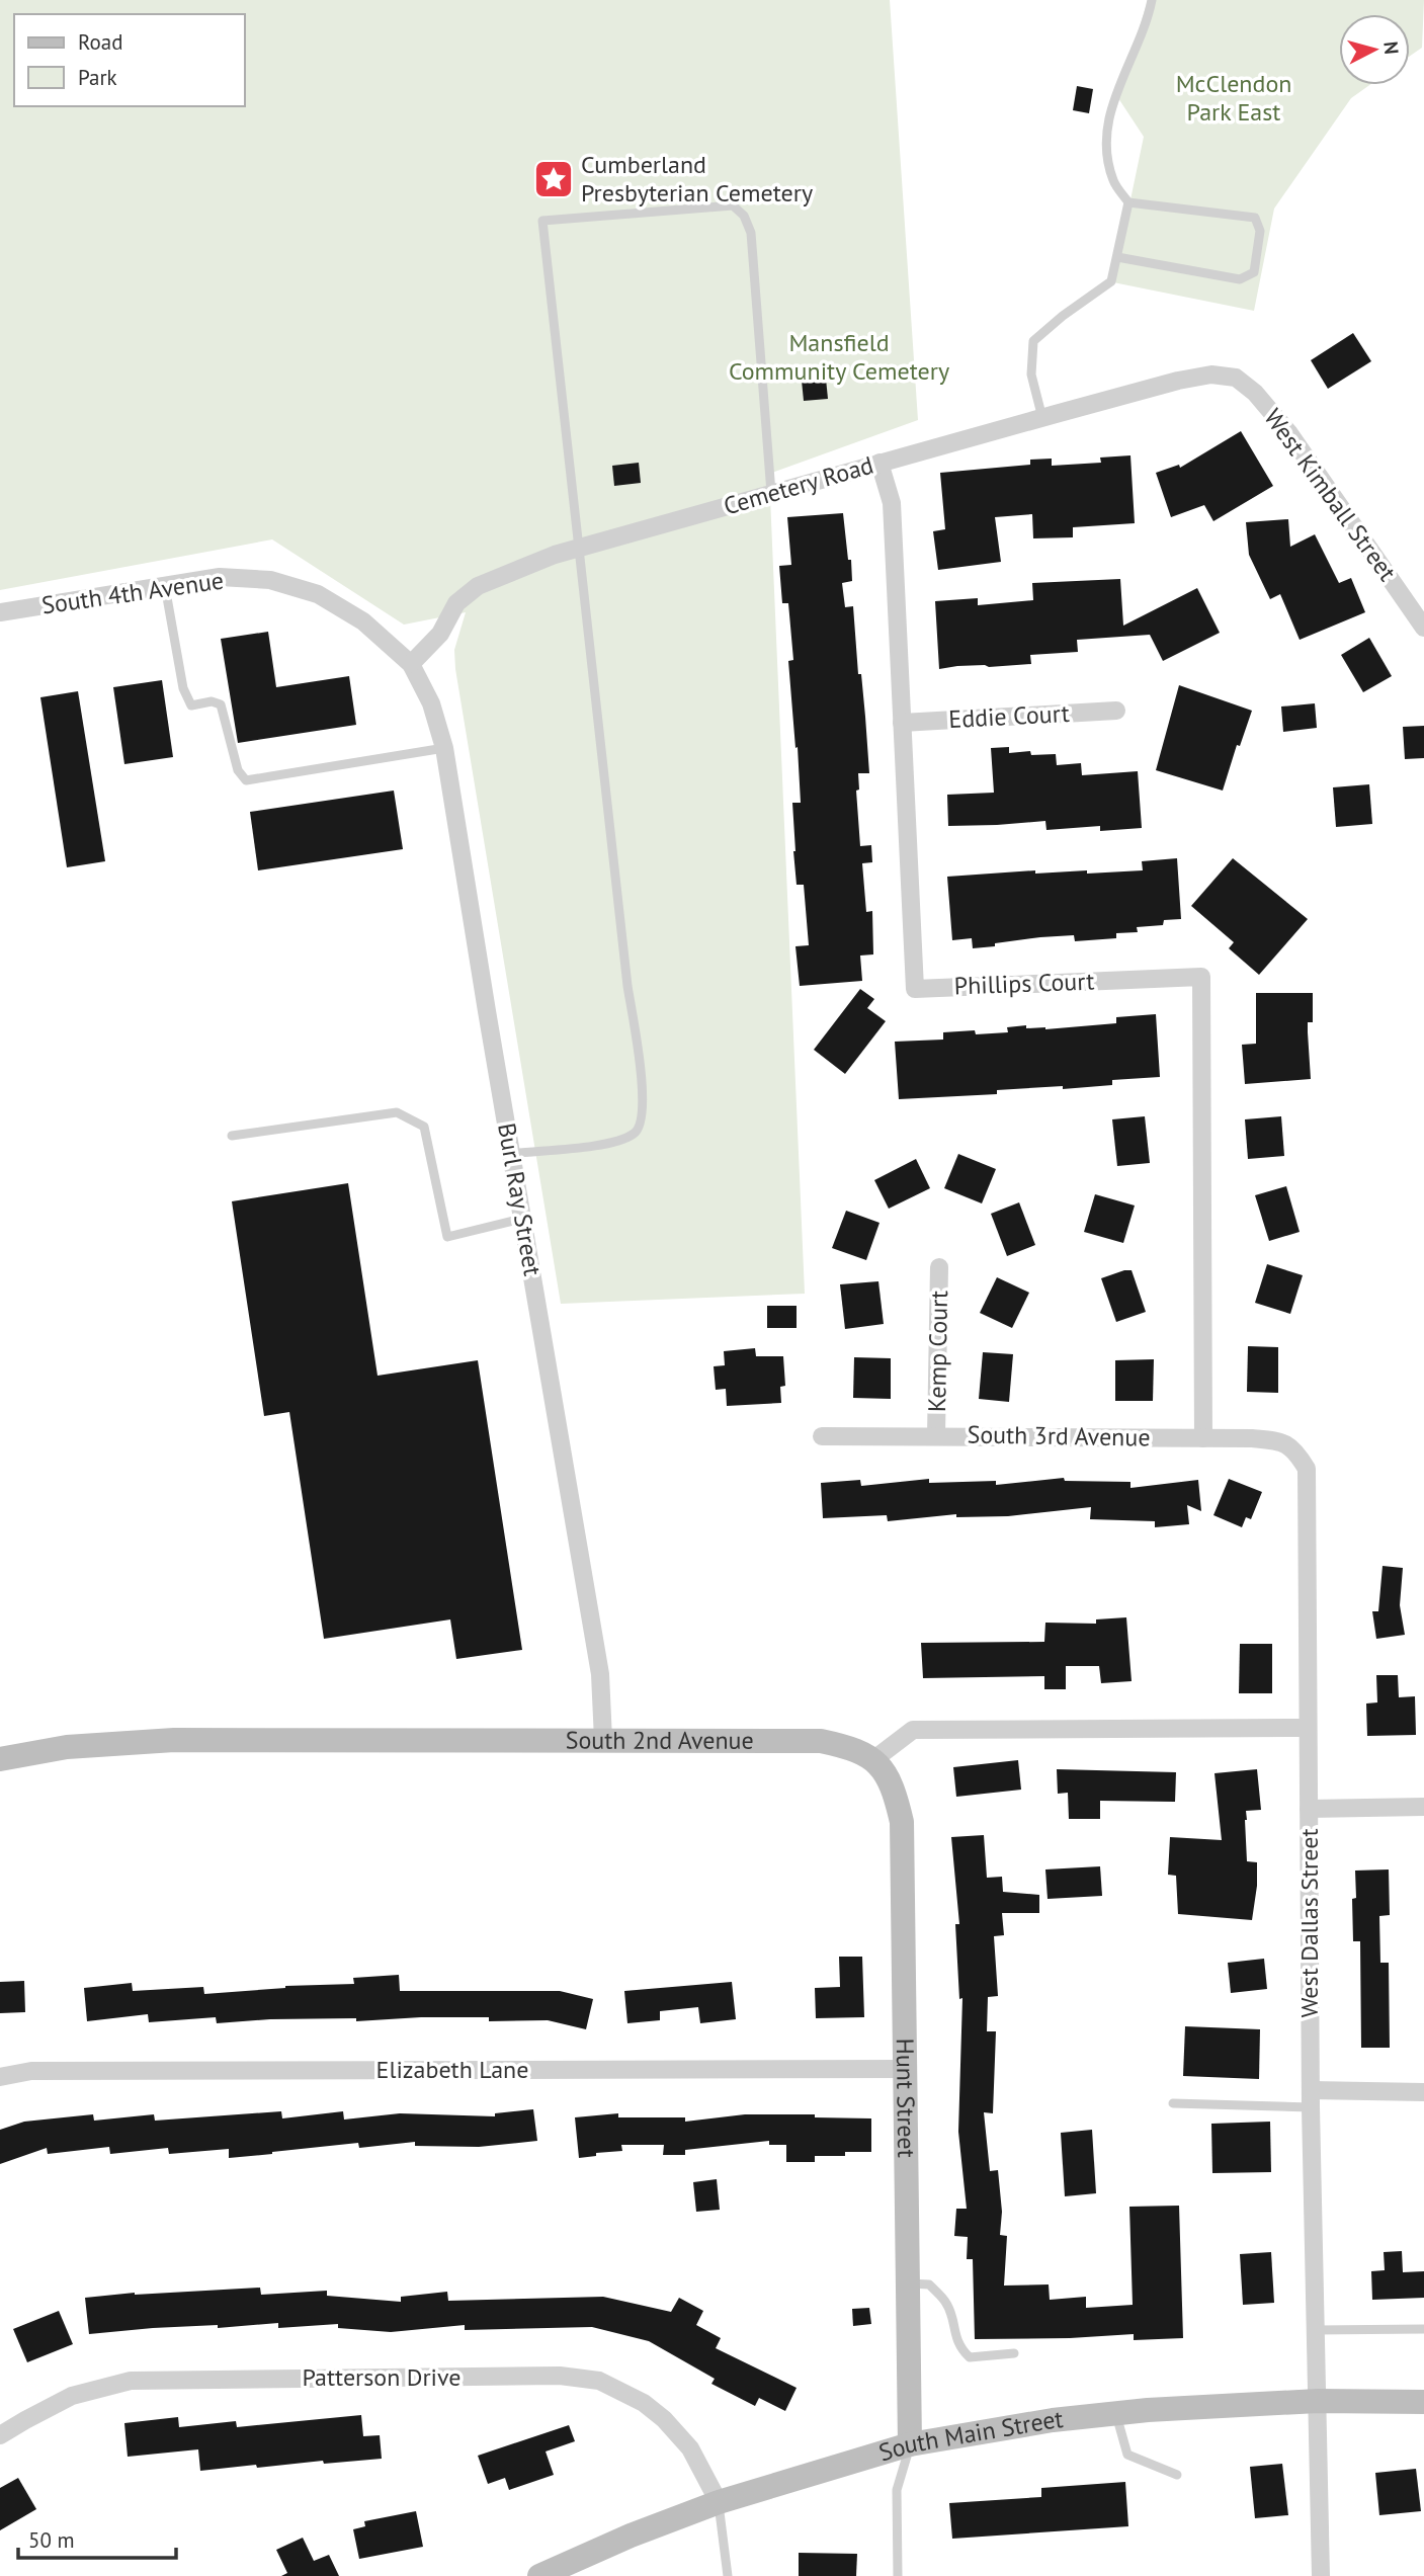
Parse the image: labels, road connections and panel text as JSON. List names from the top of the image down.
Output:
{
  "streets": {
    "street": [
      "Cemetery Road",
      "West Kimball Street",
      "South 4th Avenue",
      "Eddie Court",
      "Phillips Court",
      "Burl Ray Street",
      "Kemp Court",
      "South 3rd Avenue",
      "South 2nd Avenue",
      "West Dallas Street",
      "Elizabeth Lane",
      "Hunt Street",
      "Patterson Drive",
      "South Main Street"
    ]
  },
  "crossings": [
    ["Cemetery Road", "West Kimball Street"],
    ["Cemetery Road", "South 4th Avenue"],
    ["Cemetery Road", "Phillips Court"],
    ["Cemetery Road", "Burl Ray Street"],
    ["South 4th Avenue", "Burl Ray Street"],
    ["Eddie Court", "Phillips Court"],
    ["Phillips Court", "South 3rd Avenue"],
    ["Burl Ray Street", "South 2nd Avenue"],
    ["Kemp Court", "South 3rd Avenue"],
    ["South 3rd Avenue", "West Dallas Street"],
    ["South 2nd Avenue", "Hunt Street"],
    ["West Dallas Street", "South Main Street"],
    ["Elizabeth Lane", "Hunt Street"],
    ["Hunt Street", "South Main Street"],
    ["Patterson Drive", "South Main Street"]
  ],
  "parks": ["McClendon Park East", "Mansfield Community Cemetery"],
  "places": {
    "place": ["Cumberland Presbyterian Cemetery"]
  },
  "legend": ["Road", "Park"],
  "scale_bar": "50 m",
  "north": "right"
}
